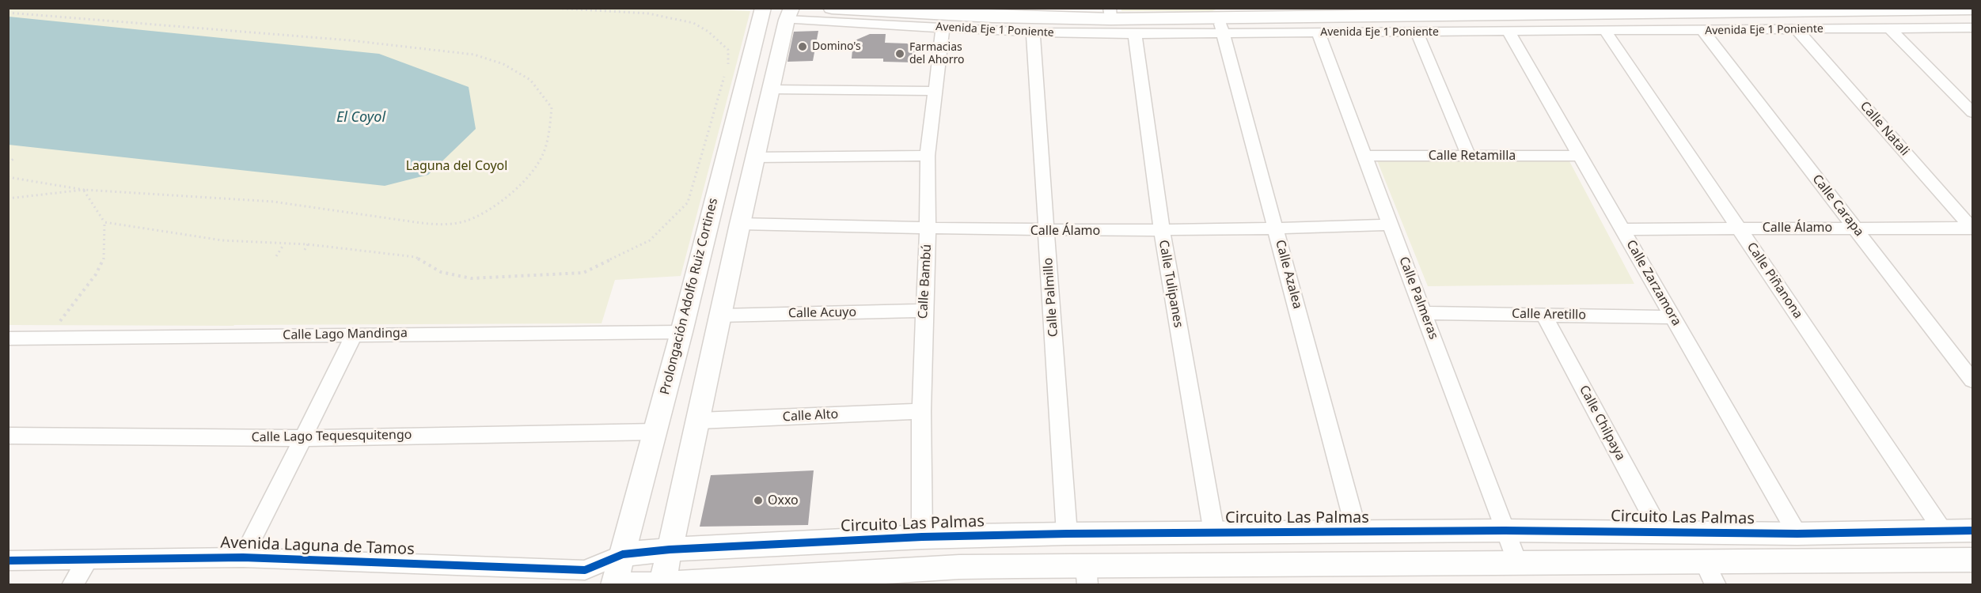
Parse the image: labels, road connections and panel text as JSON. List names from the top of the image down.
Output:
{
  "streets": {
    "main road": ["Avenida Eje 1 Poniente"],
    "street": [
      "Calle Natali",
      "Calle Retamilla",
      "Calle Carapa",
      "Calle Álamo",
      "Calle Azalea",
      "Calle Piñanona",
      "Calle Bambú",
      "Calle Zarzamora",
      "Calle Tulipanes",
      "Prolongación Adolfo Ruiz Cortines",
      "Calle Palmillo",
      "Calle Palmeras",
      "Calle Acuyo",
      "Calle Aretillo",
      "Calle Lago Mandinga",
      "Calle Alto",
      "Calle Chilpaya",
      "Calle Lago Tequesquitengo",
      "Circuito Las Palmas",
      "Avenida Laguna de Tamos"
    ]
  },
  "crossings": [
    ["Avenida Eje 1 Poniente", "Calle Natali"],
    ["Avenida Eje 1 Poniente", "Calle Carapa"],
    ["Avenida Eje 1 Poniente", "Calle Azalea"],
    ["Avenida Eje 1 Poniente", "Calle Piñanona"],
    ["Avenida Eje 1 Poniente", "Calle Bambú"],
    ["Avenida Eje 1 Poniente", "Calle Zarzamora"],
    ["Avenida Eje 1 Poniente", "Calle Tulipanes"],
    ["Avenida Eje 1 Poniente", "Calle Palmillo"],
    ["Avenida Eje 1 Poniente", "Calle Palmeras"],
    ["Calle Natali", "Calle Álamo"],
    ["Calle Retamilla", "Calle Zarzamora"],
    ["Calle Retamilla", "Calle Palmeras"],
    ["Calle Carapa", "Calle Álamo"],
    ["Calle Álamo", "Calle Azalea"],
    ["Calle Álamo", "Calle Piñanona"],
    ["Calle Álamo", "Calle Bambú"],
    ["Calle Álamo", "Calle Zarzamora"],
    ["Calle Álamo", "Calle Tulipanes"],
    ["Calle Álamo", "Calle Palmillo"],
    ["Calle Álamo", "Calle Palmeras"],
    ["Calle Azalea", "Circuito Las Palmas"],
    ["Calle Piñanona", "Circuito Las Palmas"],
    ["Calle Bambú", "Calle Acuyo"],
    ["Calle Bambú", "Calle Alto"],
    ["Calle Bambú", "Circuito Las Palmas"],
    ["Calle Zarzamora", "Calle Aretillo"],
    ["Calle Zarzamora", "Circuito Las Palmas"],
    ["Calle Tulipanes", "Circuito Las Palmas"],
    ["Prolongación Adolfo Ruiz Cortines", "Calle Lago Mandinga"],
    ["Prolongación Adolfo Ruiz Cortines", "Calle Lago Tequesquitengo"],
    ["Prolongación Adolfo Ruiz Cortines", "Circuito Las Palmas"],
    ["Prolongación Adolfo Ruiz Cortines", "Avenida Laguna de Tamos"],
    ["Calle Palmillo", "Circuito Las Palmas"],
    ["Calle Palmeras", "Calle Aretillo"],
    ["Calle Palmeras", "Circuito Las Palmas"],
    ["Calle Aretillo", "Calle Chilpaya"],
    ["Calle Chilpaya", "Circuito Las Palmas"],
    ["Circuito Las Palmas", "Avenida Laguna de Tamos"]
  ],
  "water": ["El Coyol"],
  "parks": ["Laguna del Coyol"],
  "places": ["Domino's", "Farmacias del Ahorro", "Oxxo"]
}
